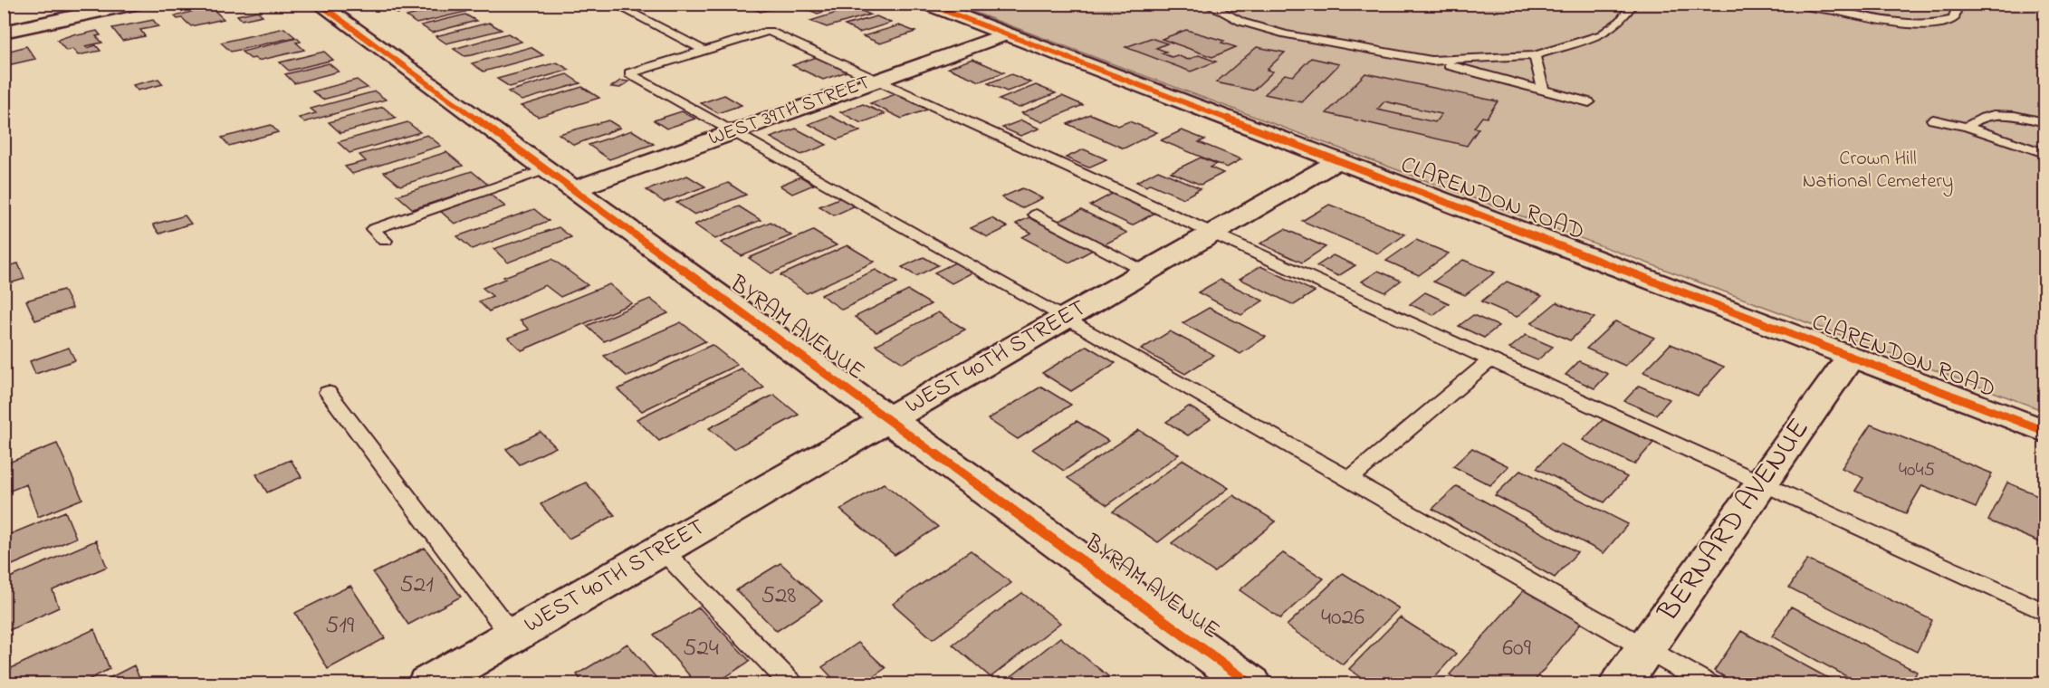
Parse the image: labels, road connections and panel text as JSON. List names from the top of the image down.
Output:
{
  "streets": {
    "street": [
      "WEST 39TH STREET",
      "CLARENDON ROAD",
      "BYRAM AVENUE",
      "WEST 40TH STREET",
      "BERNARD AVENUE"
    ]
  },
  "crossings": [
    ["WEST 39TH STREET", "CLARENDON ROAD"],
    ["WEST 39TH STREET", "BYRAM AVENUE"],
    ["CLARENDON ROAD", "WEST 40TH STREET"],
    ["CLARENDON ROAD", "BERNARD AVENUE"],
    ["BYRAM AVENUE", "WEST 40TH STREET"]
  ],
  "parks": ["Crown Hill National Cemetery"],
  "house_numbers": [
    "4045",
    "521",
    "528",
    "4026",
    "519",
    "524",
    "609"
  ]
}
